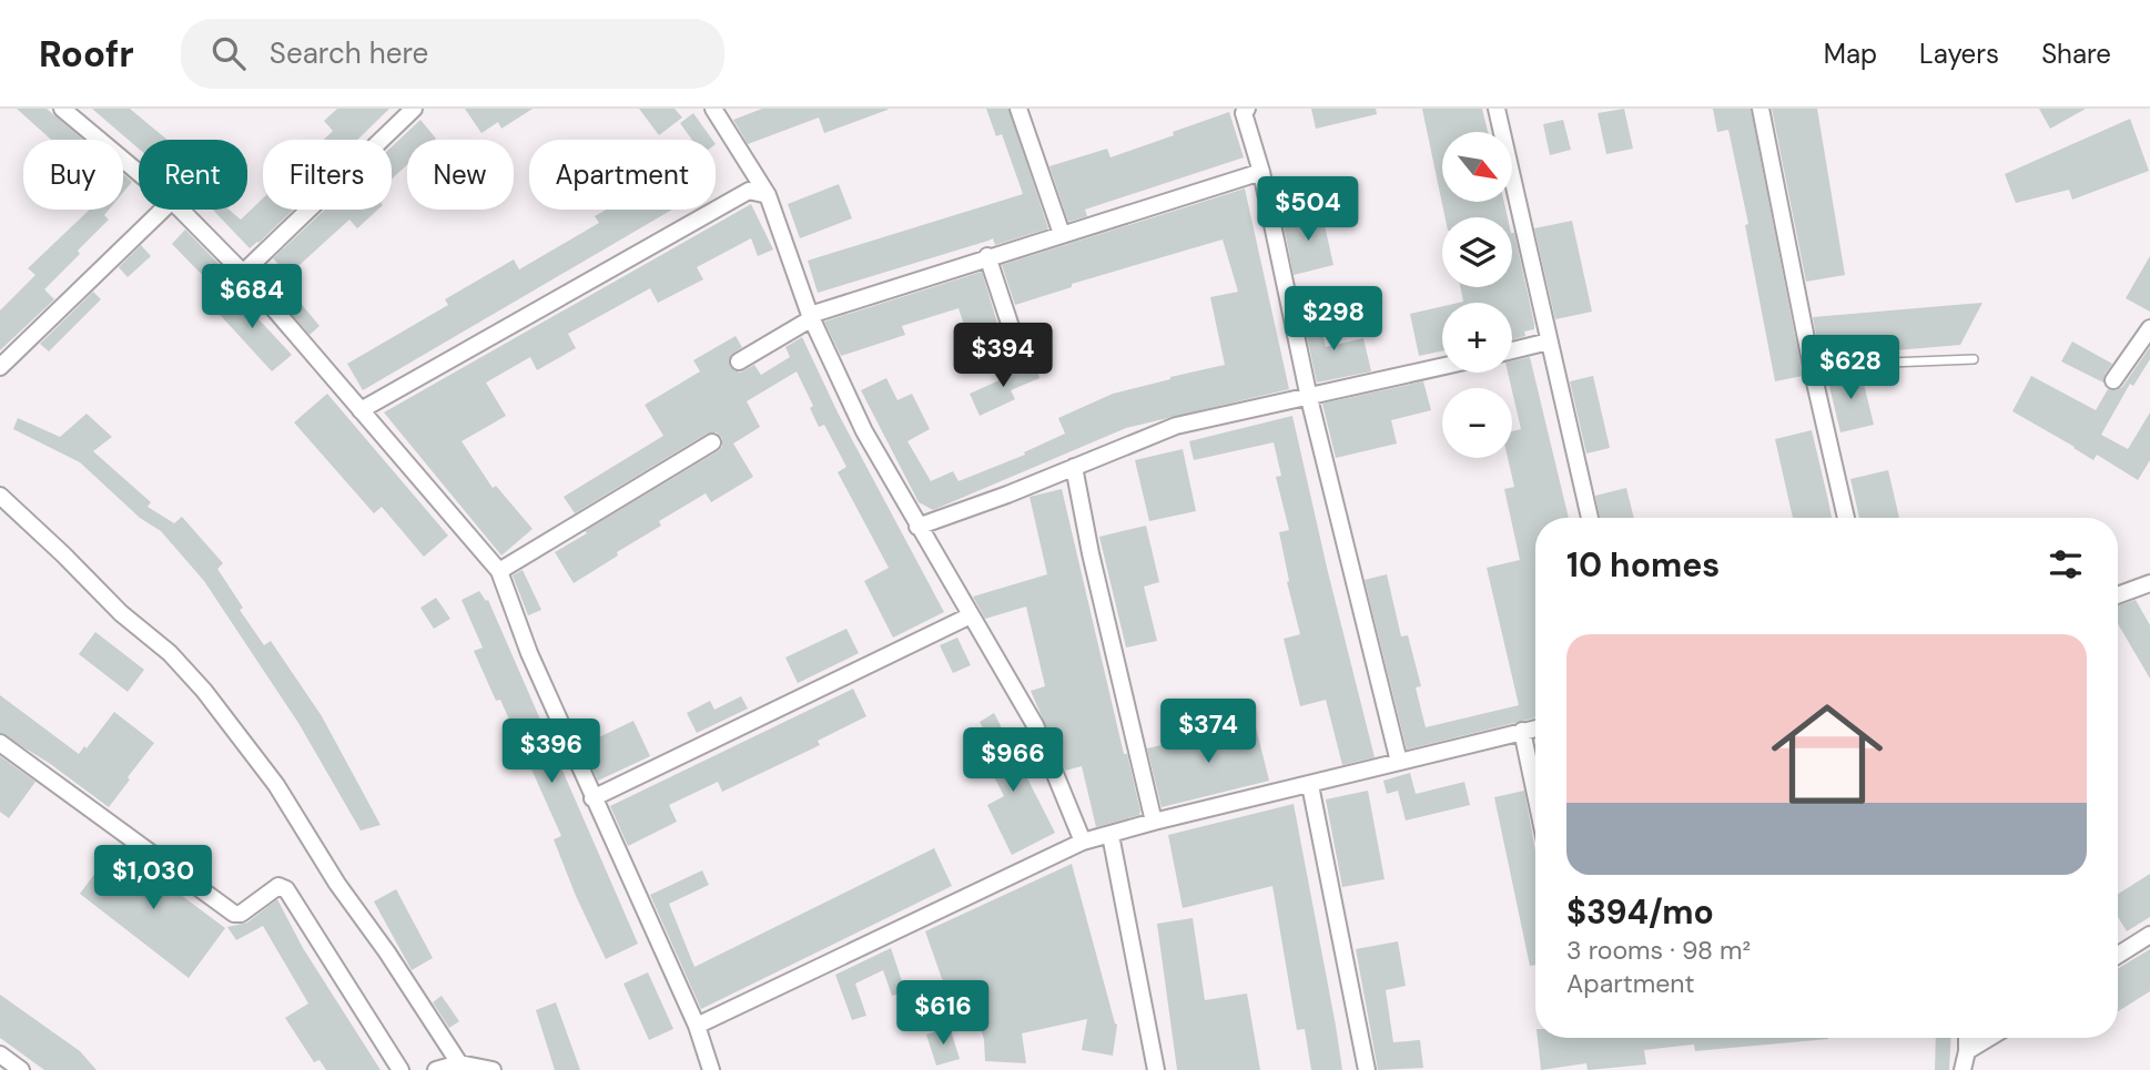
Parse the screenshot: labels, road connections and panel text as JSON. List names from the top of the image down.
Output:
{
  "north": "bottom right",
  "page": {
    "header": "Roofr",
    "search": "Search here",
    "nav": ["Map", "Layers", "Share"],
    "map_buttons": ["+", "−"],
    "chip": [
      "Buy",
      "Rent",
      "Filters",
      "New",
      "Apartment"
    ],
    "price": [
      "$504",
      "$684",
      "$298",
      "$394",
      "$628",
      "$374",
      "$396",
      "$966",
      "$1,030",
      "$616"
    ],
    "heading": "10 homes",
    "list": [
      {
        "name": "$394/mo",
        "note": "3 rooms · 98 m² · Apartment"
      }
    ]
  }
}
